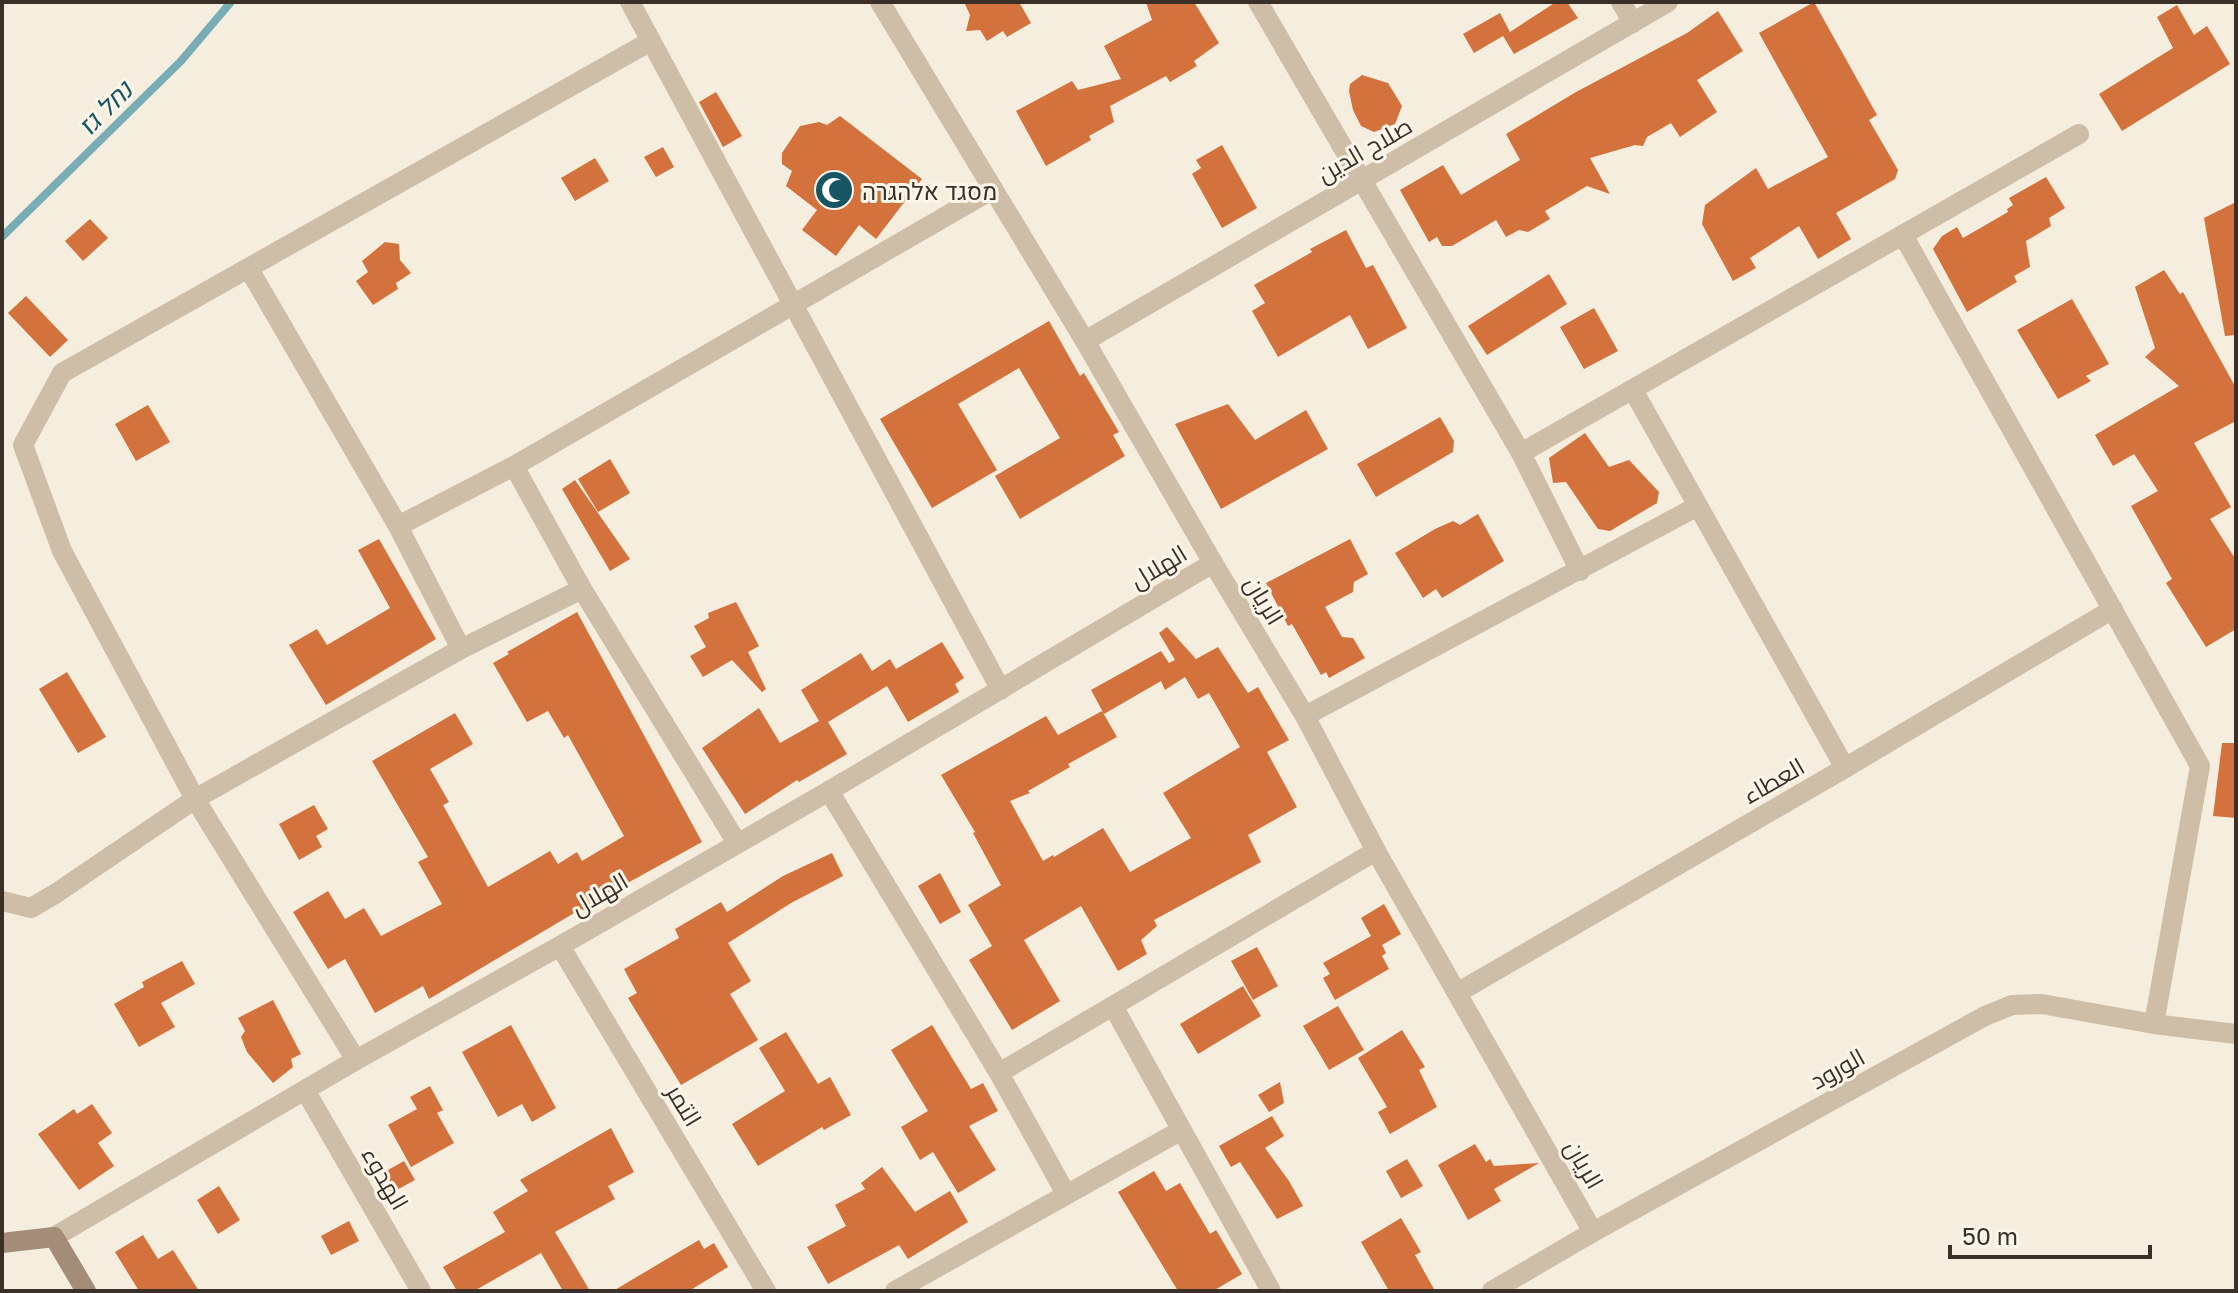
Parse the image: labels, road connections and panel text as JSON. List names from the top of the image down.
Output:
{
  "streets": {
    "street": [
      "صلاح الدين",
      "الهلال",
      "الريان",
      "العطاء",
      "الورود",
      "التمر",
      "الهدوء"
    ]
  },
  "crossings": [
    ["صلاح الدين", "الريان"],
    ["الهلال", "الريان"],
    ["الهلال", "التمر"],
    ["الهلال", "الهدوء"],
    ["الريان", "العطاء"],
    ["الريان", "الورود"]
  ],
  "water": ["נחל גז"],
  "places": {
    "mosque": ["מסגד אלהגרה"]
  },
  "scale_bar": "50 m"
}
